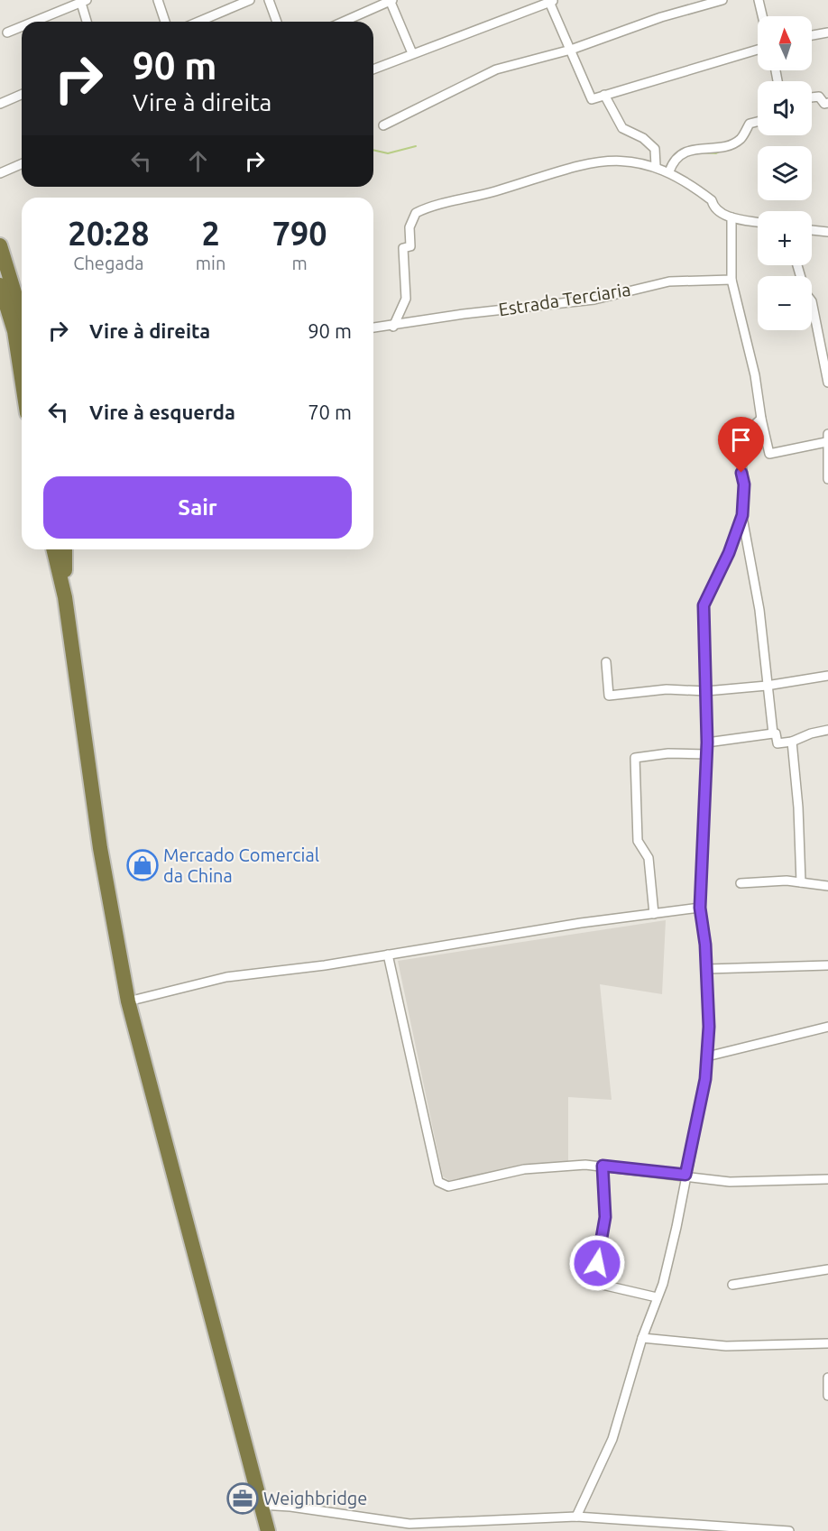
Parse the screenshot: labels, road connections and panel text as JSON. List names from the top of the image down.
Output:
{
  "streets": {
    "street": ["Estrada Terciaria"]
  },
  "places": {
    "shop": ["Mercado Comercial da China"],
    "office": ["Weighbridge"]
  },
  "north": "top",
  "page": {
    "map_buttons": ["+", "−"],
    "turn": ["90 m", "Vire à direita"],
    "eta": [
      "20:28",
      "Chegada",
      "2",
      "min",
      "790",
      "m"
    ],
    "list": [
      {
        "name": "Vire à direita",
        "value": "90 m"
      },
      {
        "name": "Vire à esquerda",
        "value": "70 m"
      }
    ],
    "buttons": "Sair"
  }
}
